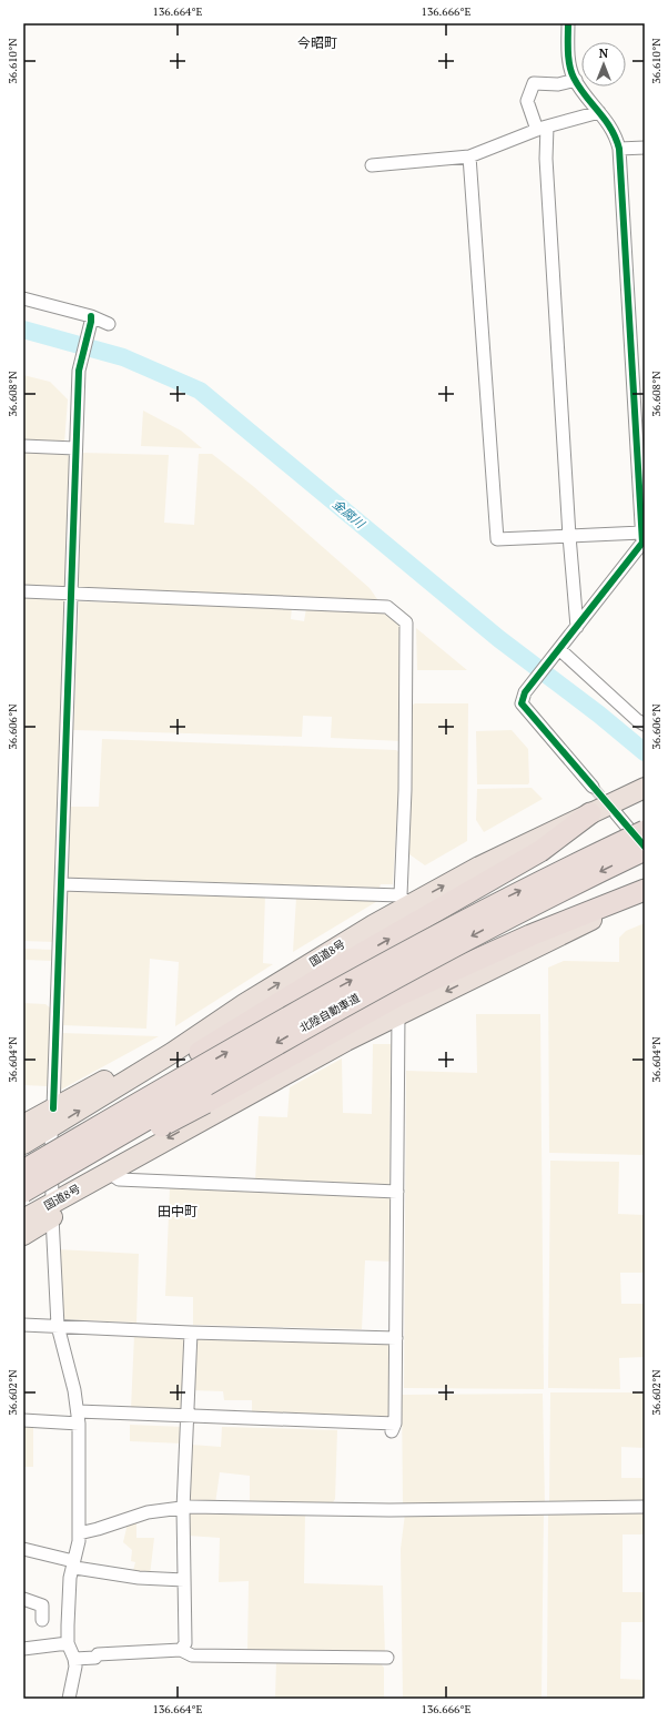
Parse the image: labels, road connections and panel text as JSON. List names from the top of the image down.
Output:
{
  "streets": {
    "highway": ["国道8号", "北陸自動車道"]
  },
  "districts": ["今昭町", "田中町"],
  "water": ["金腐川"],
  "north": "top",
  "coordinates": [
    "136.664°E",
    "136.666°E",
    "36.610°N",
    "36.608°N",
    "36.606°N",
    "36.604°N",
    "36.602°N"
  ]
}
